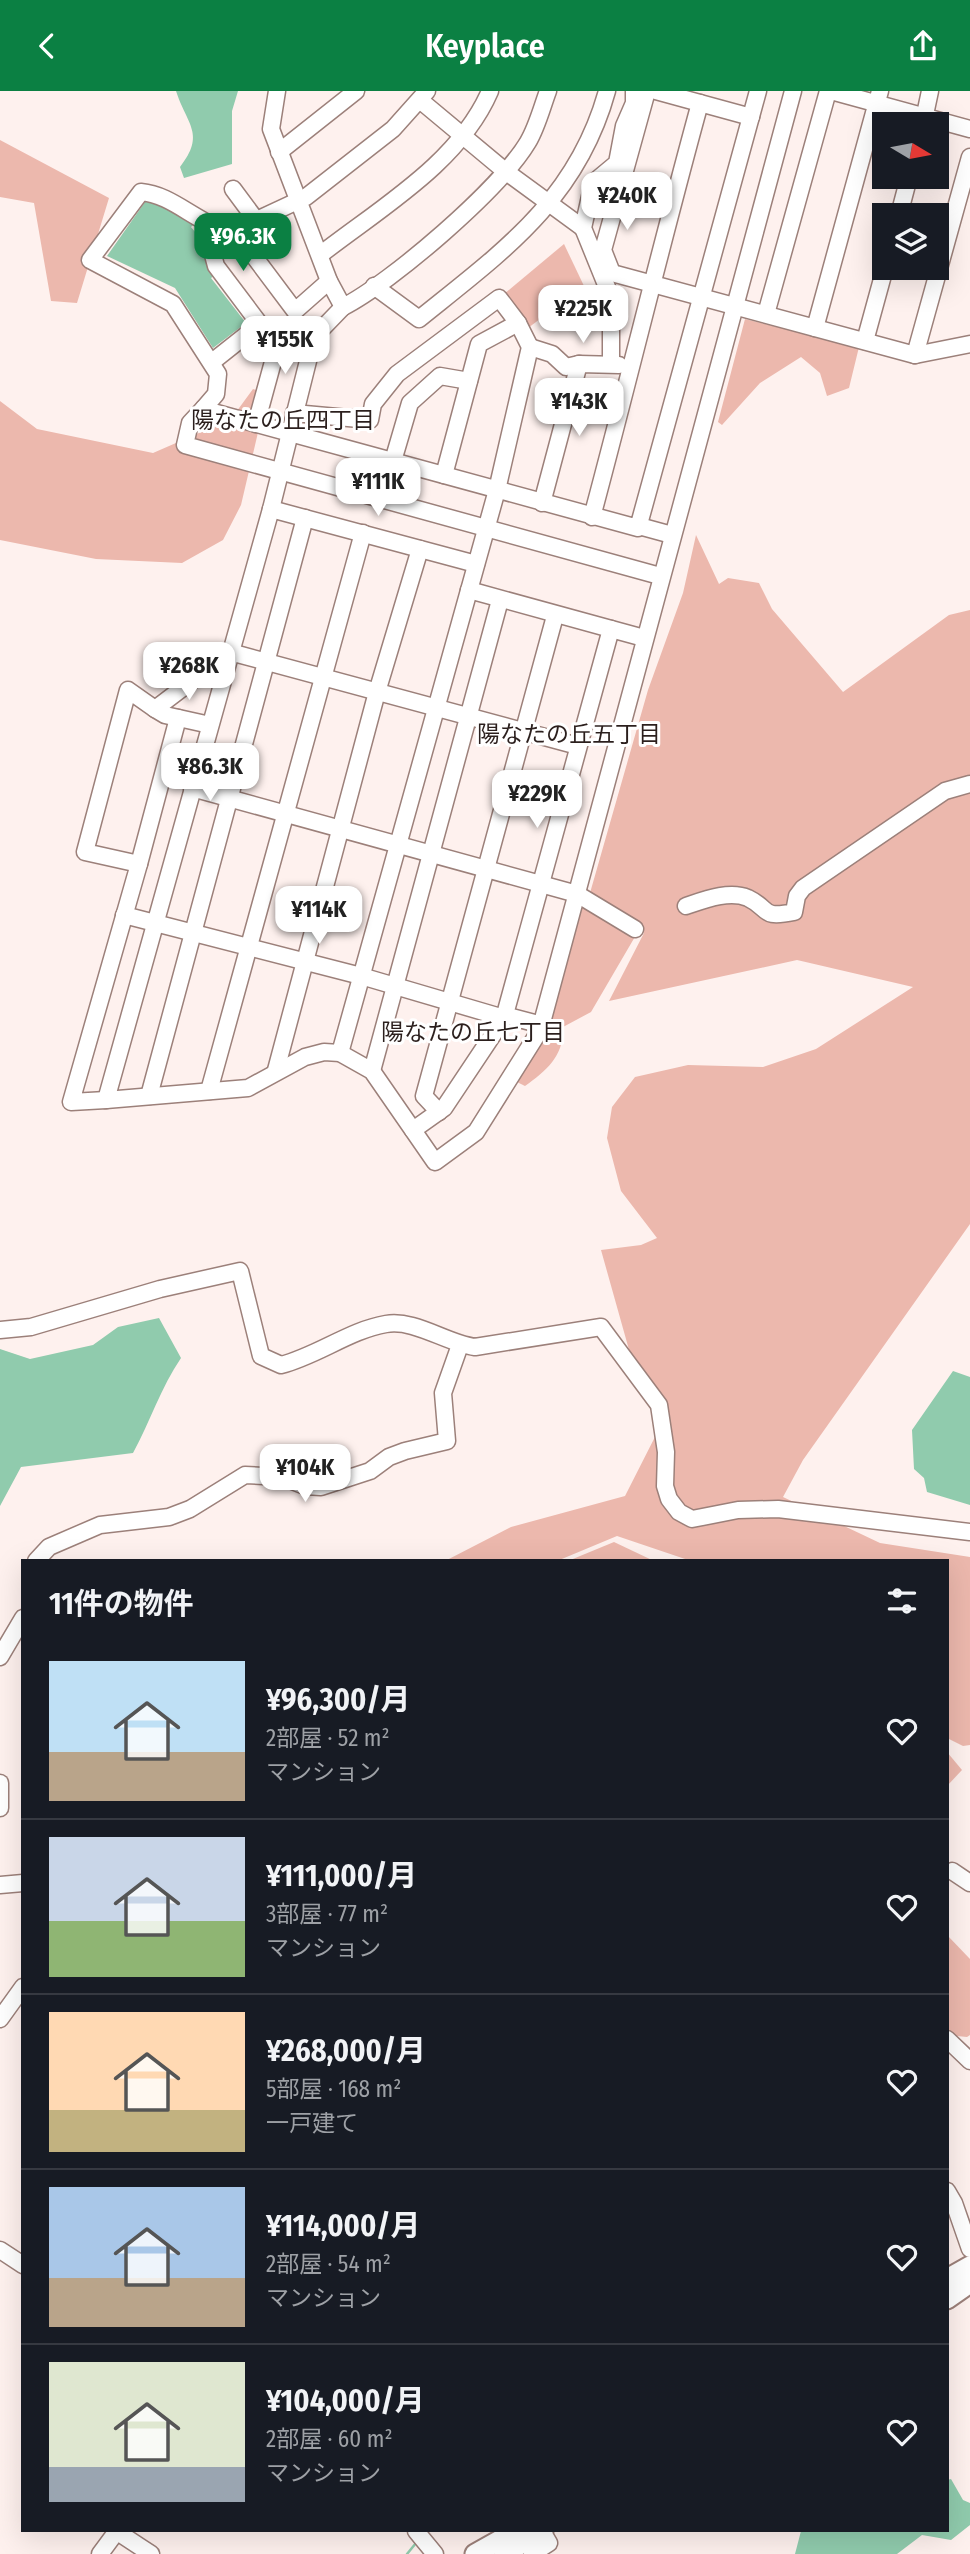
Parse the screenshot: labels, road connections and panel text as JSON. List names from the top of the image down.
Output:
{
  "districts": ["陽なたの丘四丁目", "陽なたの丘五丁目", "陽なたの丘七丁目"],
  "north": "right",
  "page": {
    "header": "Keyplace",
    "price": [
      "¥240K",
      "¥96.3K",
      "¥225K",
      "¥155K",
      "¥143K",
      "¥111K",
      "¥268K",
      "¥86.3K",
      "¥229K",
      "¥114K",
      "¥104K"
    ],
    "heading": "11件の物件",
    "list": [
      {
        "name": "¥96,300/月",
        "note": "2部屋 · 52 m² · マンション"
      },
      {
        "name": "¥111,000/月",
        "note": "3部屋 · 77 m² · マンション"
      },
      {
        "name": "¥268,000/月",
        "note": "5部屋 · 168 m² · 一戸建て"
      },
      {
        "name": "¥114,000/月",
        "note": "2部屋 · 54 m² · マンション"
      },
      {
        "name": "¥104,000/月",
        "note": "2部屋 · 60 m² · マンション"
      }
    ]
  }
}
